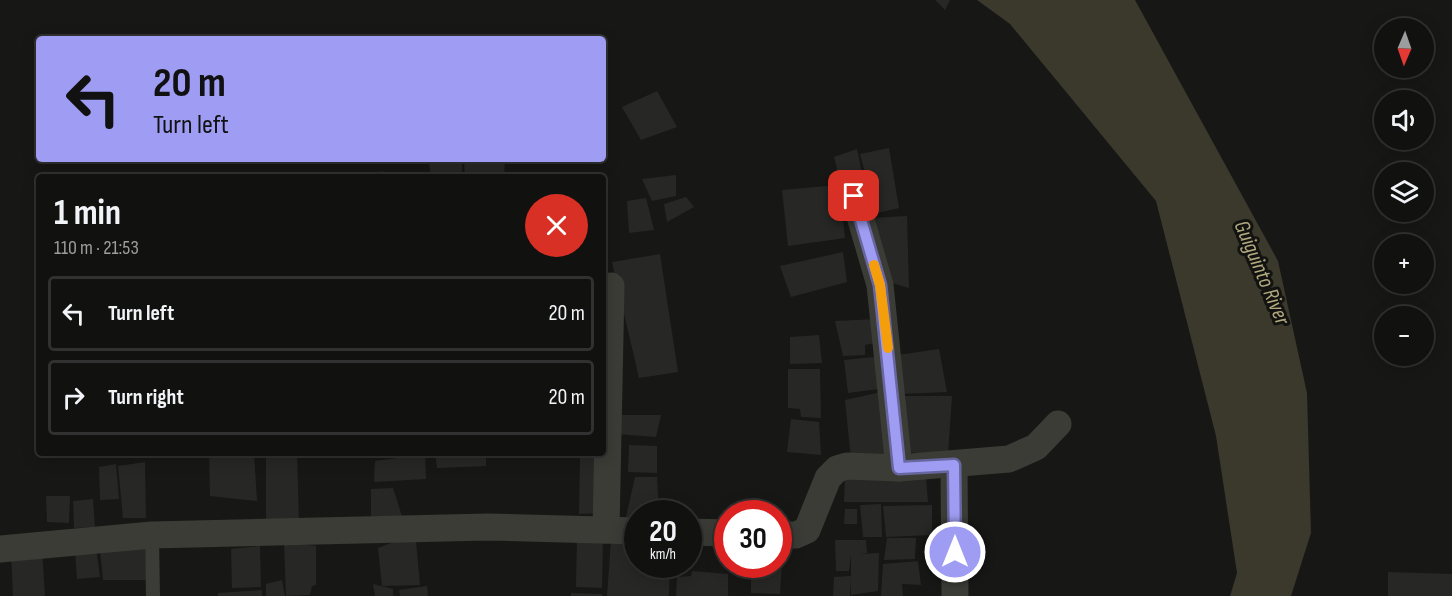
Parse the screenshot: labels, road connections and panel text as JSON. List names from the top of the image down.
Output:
{
  "water": ["Guiguinto River"],
  "north": "bottom",
  "page": {
    "map_buttons": ["+", "−"],
    "turn": ["20 m", "Turn left"],
    "heading": ["1 min", "110 m · 21:53"],
    "list": [
      {
        "name": "Turn left",
        "value": "20 m"
      },
      {
        "name": "Turn right",
        "value": "20 m"
      }
    ],
    "speed": "20 km/h",
    "limit": "30"
  }
}
